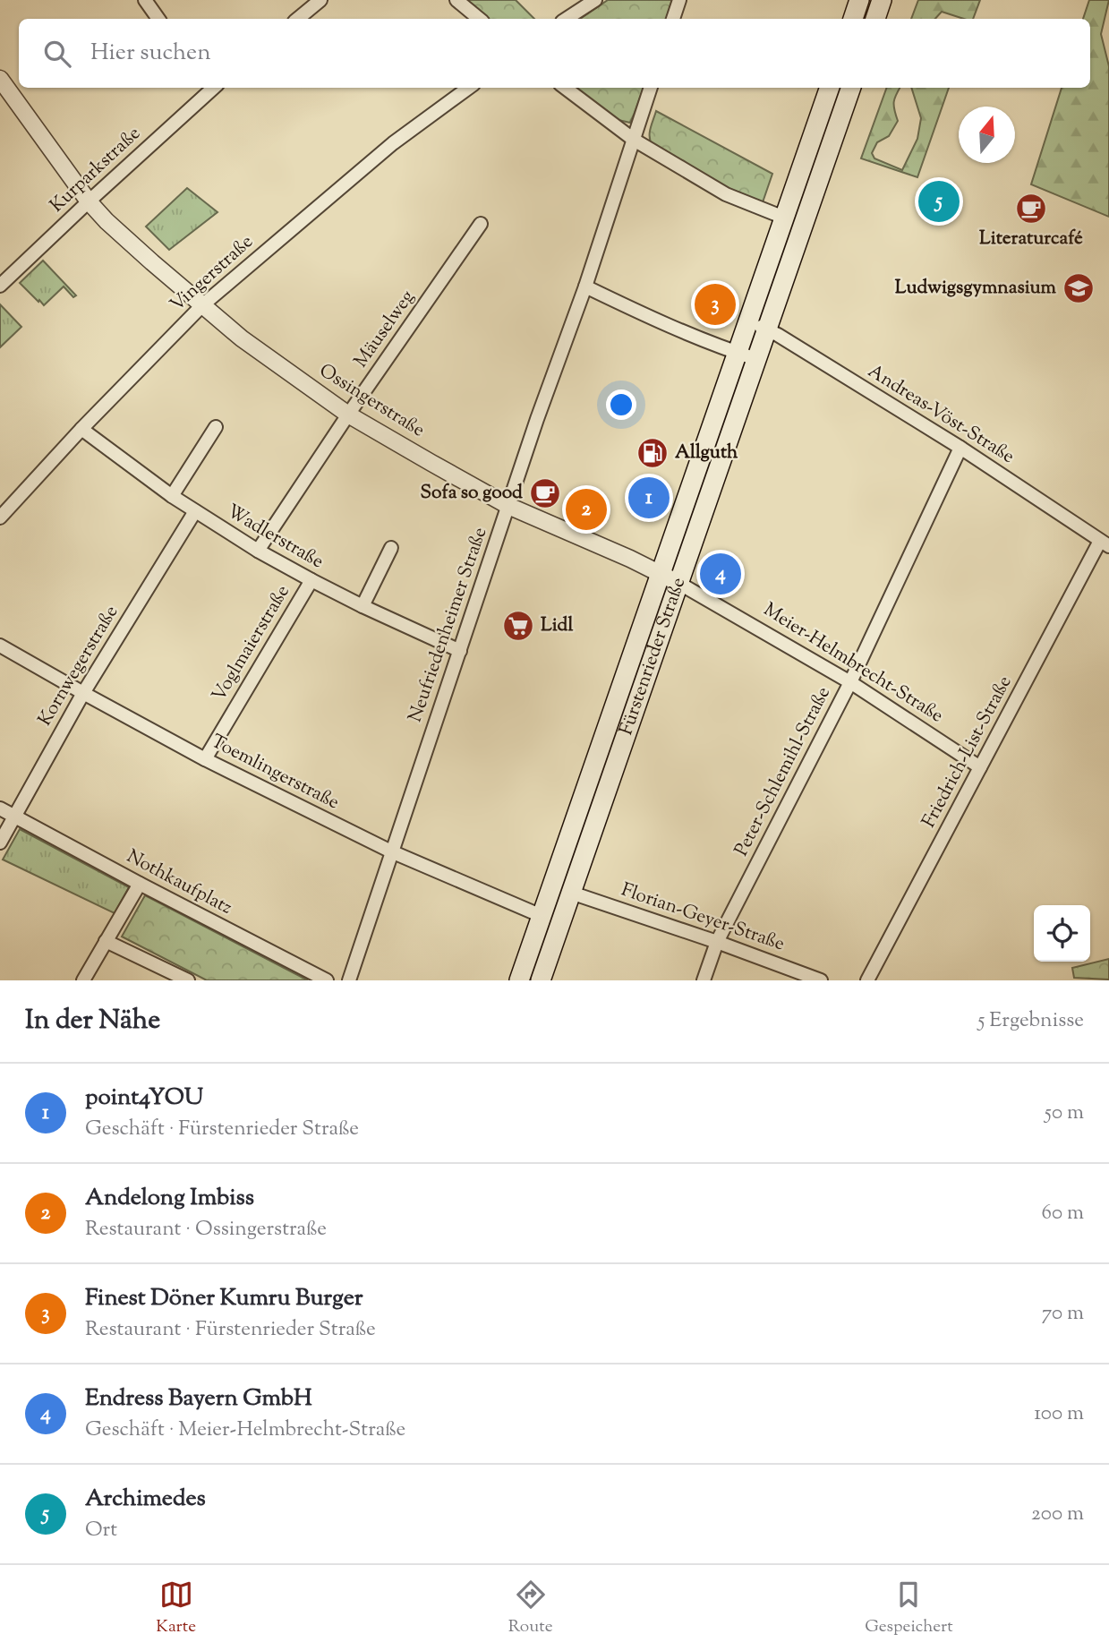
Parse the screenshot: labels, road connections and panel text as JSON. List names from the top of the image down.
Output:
{
  "streets": {
    "main road": ["Fürstenrieder Straße"],
    "street": [
      "Kurparkstraße",
      "Vingerstraße",
      "Mäuselweg",
      "Ossingerstraße",
      "Andreas-Vöst-Straße",
      "Wadlerstraße",
      "Neufriedenheimer Straße",
      "Voglmaierstraße",
      "Meier-Helmbrecht-Straße",
      "Kornwegerstraße",
      "Friedrich-List-Straße",
      "Peter-Schlemihl-Straße",
      "Toemlingerstraße",
      "Nothkaufplatz",
      "Florian-Geyer-Straße"
    ]
  },
  "crossings": [
    ["Kurparkstraße", "Ossingerstraße"],
    ["Vingerstraße", "Ossingerstraße"],
    ["Vingerstraße", "Wadlerstraße"],
    ["Mäuselweg", "Ossingerstraße"],
    ["Mäuselweg", "Wadlerstraße"],
    ["Ossingerstraße", "Neufriedenheimer Straße"],
    ["Ossingerstraße", "Fürstenrieder Straße"],
    ["Ossingerstraße", "Meier-Helmbrecht-Straße"],
    ["Andreas-Vöst-Straße", "Fürstenrieder Straße"],
    ["Andreas-Vöst-Straße", "Friedrich-List-Straße"],
    ["Andreas-Vöst-Straße", "Peter-Schlemihl-Straße"],
    ["Wadlerstraße", "Neufriedenheimer Straße"],
    ["Wadlerstraße", "Voglmaierstraße"],
    ["Wadlerstraße", "Kornwegerstraße"],
    ["Neufriedenheimer Straße", "Toemlingerstraße"],
    ["Voglmaierstraße", "Toemlingerstraße"],
    ["Fürstenrieder Straße", "Meier-Helmbrecht-Straße"],
    ["Fürstenrieder Straße", "Toemlingerstraße"],
    ["Fürstenrieder Straße", "Florian-Geyer-Straße"],
    ["Meier-Helmbrecht-Straße", "Friedrich-List-Straße"],
    ["Meier-Helmbrecht-Straße", "Peter-Schlemihl-Straße"],
    ["Kornwegerstraße", "Toemlingerstraße"],
    ["Kornwegerstraße", "Nothkaufplatz"],
    ["Peter-Schlemihl-Straße", "Florian-Geyer-Straße"]
  ],
  "places": {
    "cafe": ["Literaturcafé", "Sofa so good"],
    "school or university": ["Ludwigsgymnasium"],
    "fuel station": ["Allguth"],
    "supermarket": ["Lidl"]
  },
  "north": "top",
  "page": {
    "search": "Hier suchen",
    "pins": [
      "5",
      "3",
      "1",
      "2",
      "4"
    ],
    "heading": ["In der Nähe", "5 Ergebnisse"],
    "list": [
      {
        "mark": "1",
        "name": "point4YOU",
        "note": "Geschäft · Fürstenrieder Straße",
        "value": "50 m"
      },
      {
        "mark": "2",
        "name": "Andelong Imbiss",
        "note": "Restaurant · Ossingerstraße",
        "value": "60 m"
      },
      {
        "mark": "3",
        "name": "Finest Döner Kumru Burger",
        "note": "Restaurant · Fürstenrieder Straße",
        "value": "70 m"
      },
      {
        "mark": "4",
        "name": "Endress Bayern GmbH",
        "note": "Geschäft · Meier-Helmbrecht-Straße",
        "value": "100 m"
      },
      {
        "mark": "5",
        "name": "Archimedes",
        "note": "Ort",
        "value": "200 m"
      }
    ],
    "nav": ["Karte", "Route", "Gespeichert"]
  }
}
